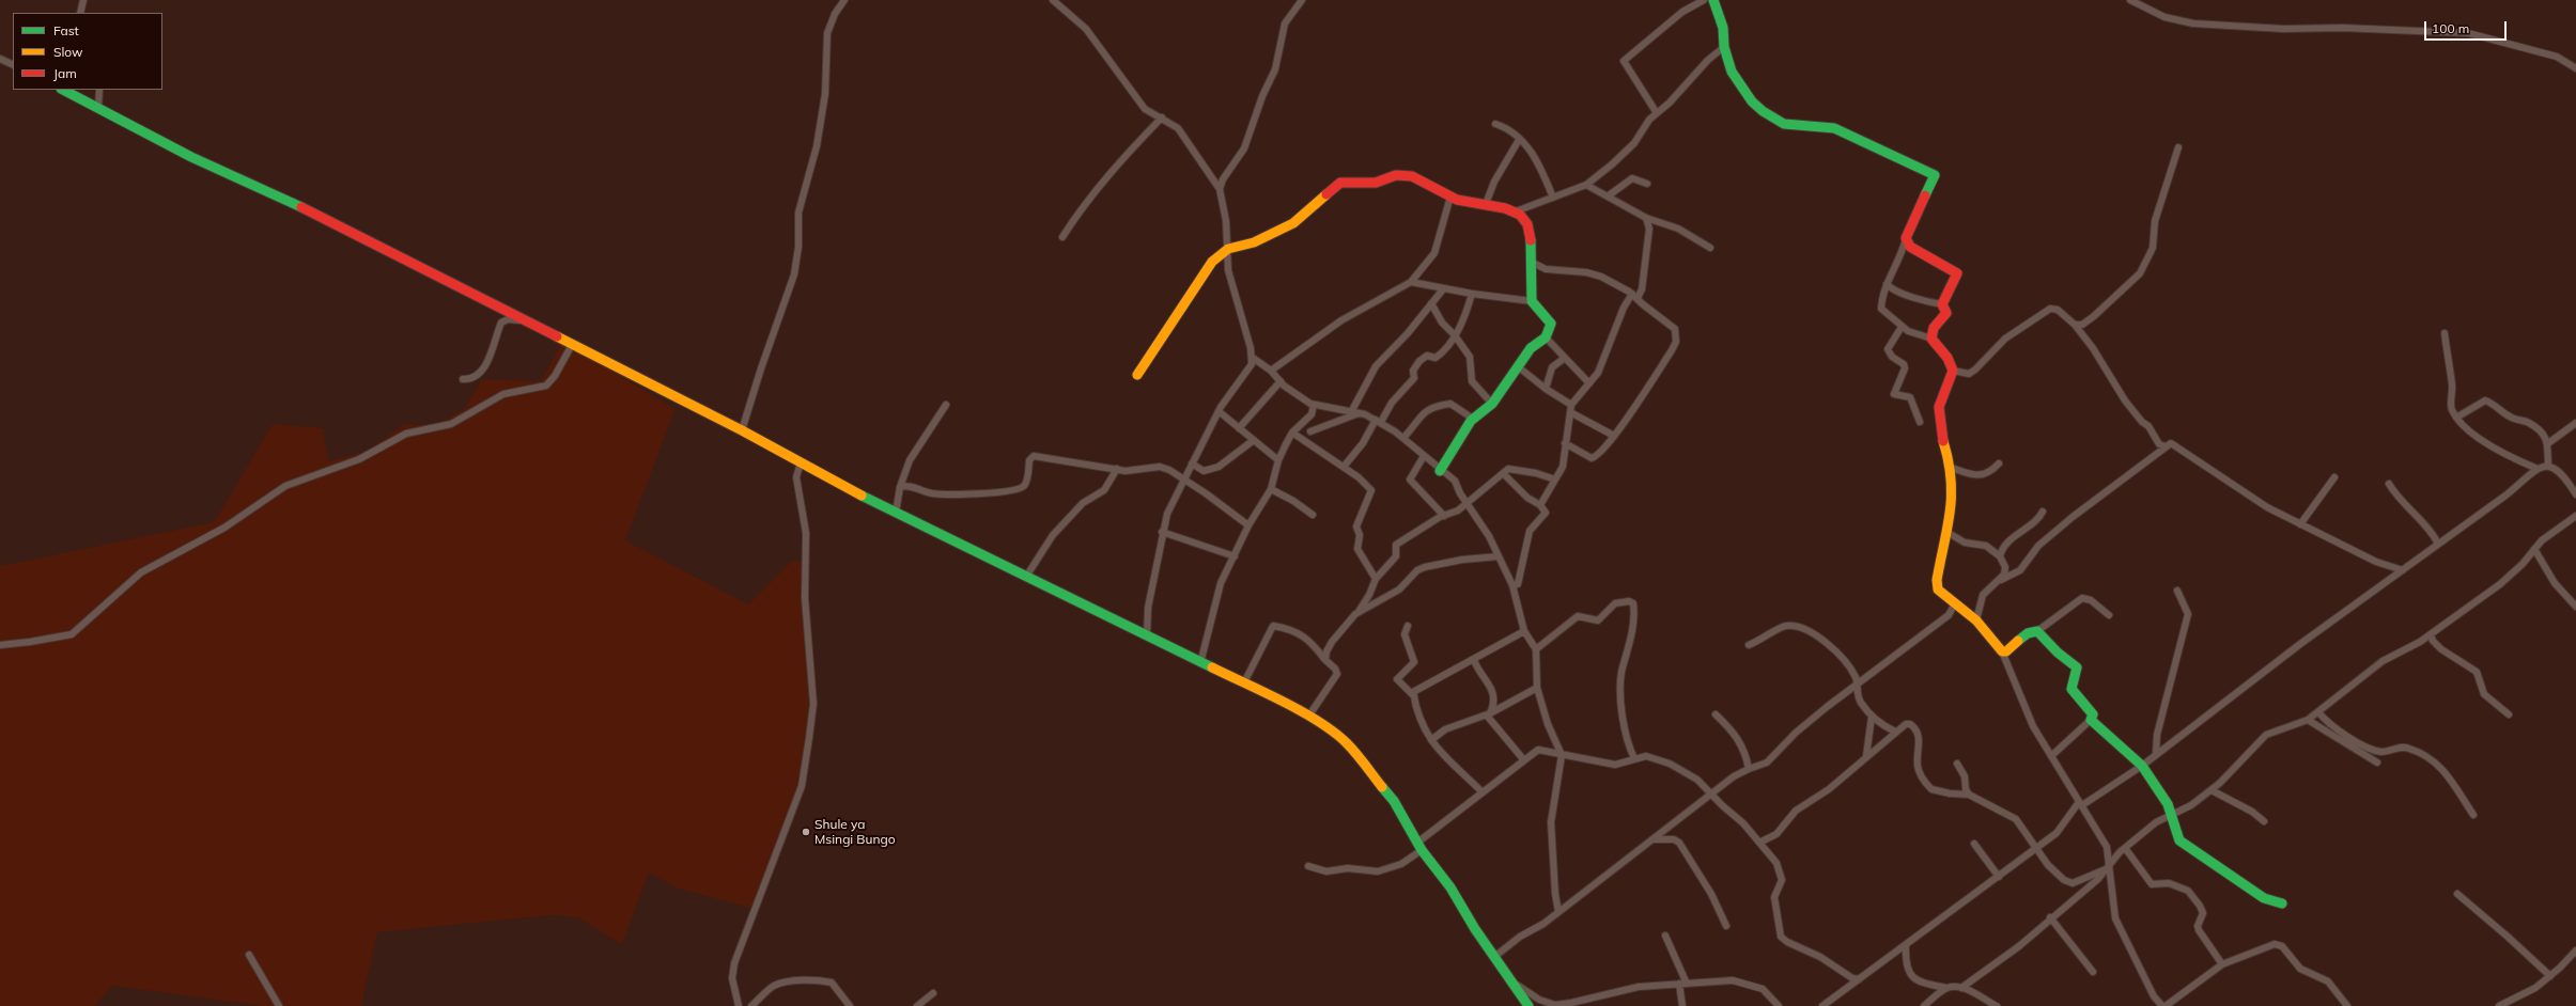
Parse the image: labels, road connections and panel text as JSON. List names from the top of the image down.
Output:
{
  "places": ["Shule ya Msingi Bungo"],
  "legend": ["Fast", "Slow", "Jam"],
  "scale_bar": "100 m"
}
